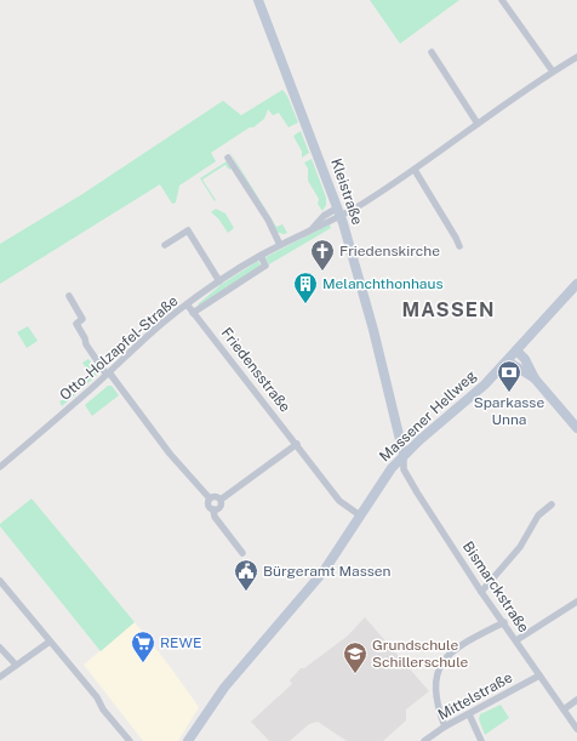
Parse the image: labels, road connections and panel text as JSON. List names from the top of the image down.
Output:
{
  "streets": {
    "main road": ["Kleistraße", "Massener Hellweg"],
    "street": [
      "Otto-Holzapfel-Straße",
      "Friedensstraße",
      "Bismarckstraße",
      "Mittelstraße"
    ]
  },
  "crossings": [
    ["Kleistraße", "Otto-Holzapfel-Straße"],
    ["Kleistraße", "Massener Hellweg"],
    ["Kleistraße", "Bismarckstraße"],
    ["Otto-Holzapfel-Straße", "Friedensstraße"],
    ["Friedensstraße", "Massener Hellweg"],
    ["Massener Hellweg", "Bismarckstraße"],
    ["Bismarckstraße", "Mittelstraße"]
  ],
  "districts": ["MASSEN"],
  "places": {
    "church": ["Friedenskirche"],
    "building": ["Melanchthonhaus"],
    "bank": ["Sparkasse Unna"],
    "public building": ["Bürgeramt Massen"],
    "supermarket": ["REWE"],
    "school or university": ["Grundschule Schillerschule"]
  }
}
